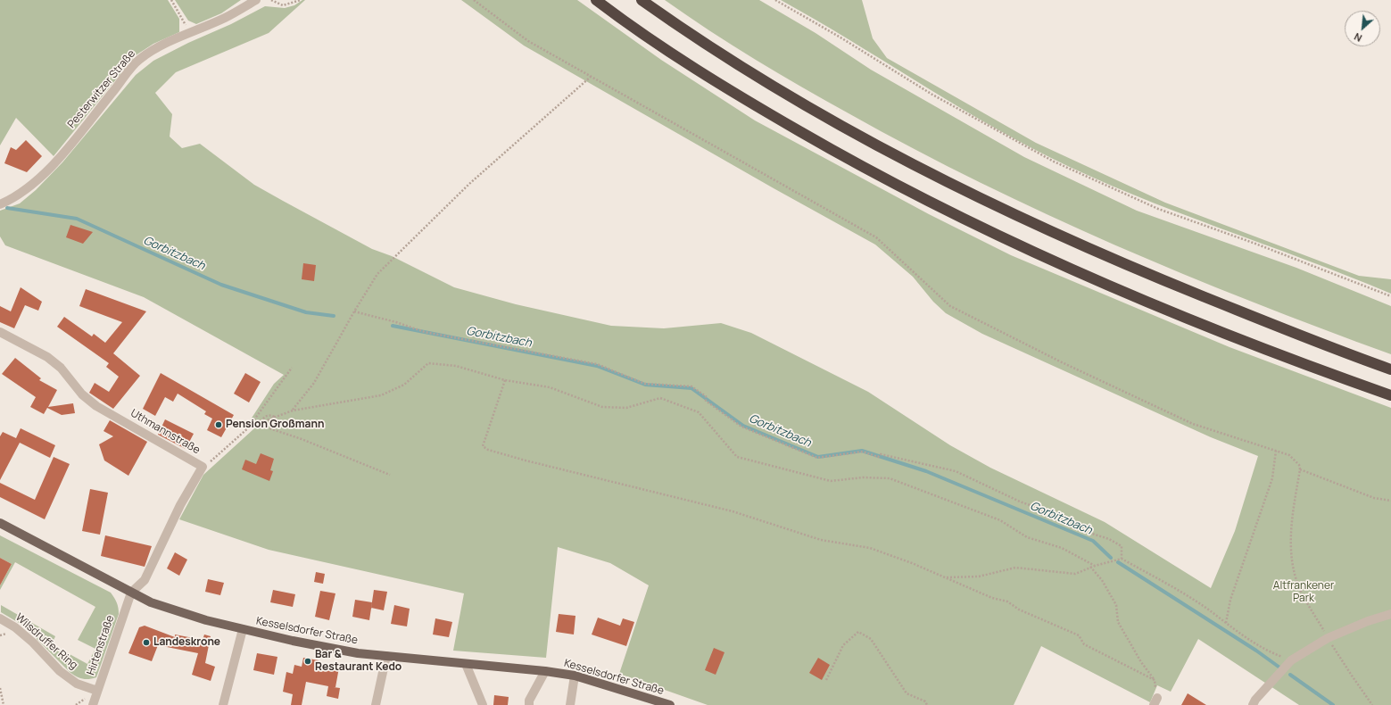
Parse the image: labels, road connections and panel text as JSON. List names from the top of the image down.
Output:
{
  "streets": {
    "main road": ["Kesselsdorfer Straße"],
    "street": [
      "Pesterwitzer Straße",
      "Uthmannstraße",
      "Wilsdruffer Ring",
      "Hirtenstraße"
    ]
  },
  "crossings": [
    ["Uthmannstraße", "Kesselsdorfer Straße"],
    ["Uthmannstraße", "Hirtenstraße"],
    ["Kesselsdorfer Straße", "Hirtenstraße"],
    ["Wilsdruffer Ring", "Hirtenstraße"]
  ],
  "water": ["Gorbitzbach"],
  "parks": ["Altfrankener Park"],
  "places": ["Pension Großmann", "Landeskrone", "Bar & Restaurant Kedo"],
  "north": "bottom left"
}
